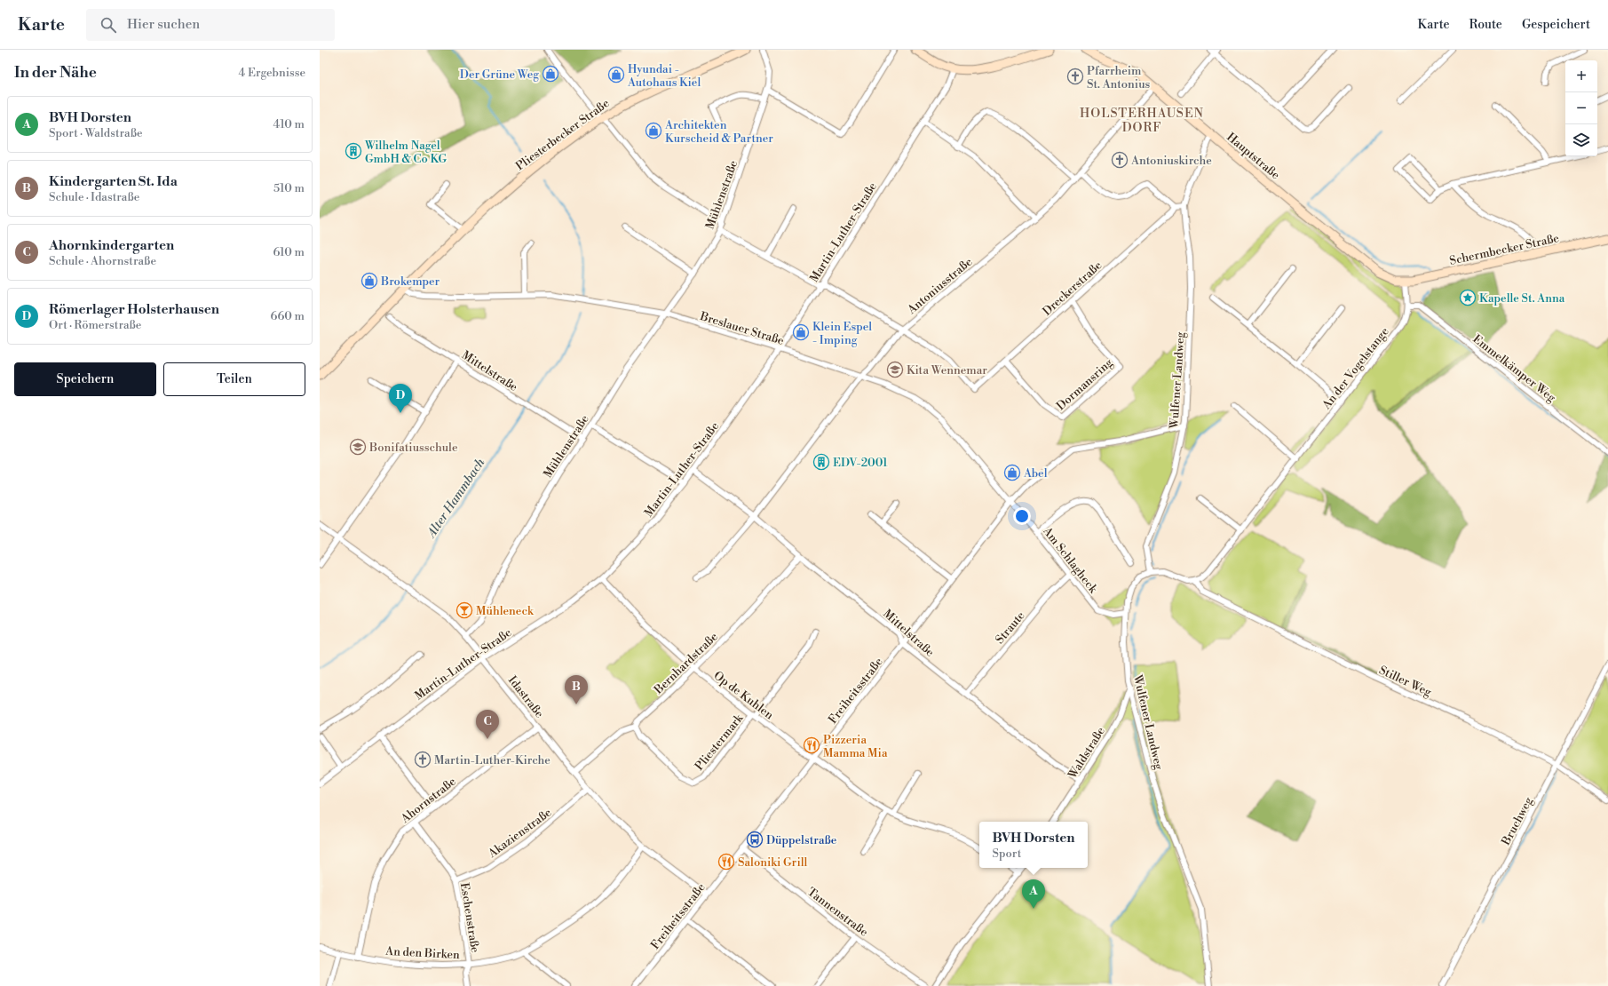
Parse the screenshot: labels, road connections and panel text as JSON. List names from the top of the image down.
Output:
{
  "streets": {
    "main road": ["Pliesterbecker Straße", "Hauptstraße", "Schermbecker Straße"],
    "street": [
      "Mühlenstraße",
      "Martin-Luther-Straße",
      "Antoniusstraße",
      "Dreckerstraße",
      "Breslauer Straße",
      "An der Vogelstange",
      "Emmelkämper Weg",
      "Mittelstraße",
      "Wulfener Landweg",
      "Dormansring",
      "Am Schlagheck",
      "Straute",
      "Bernhardstraße",
      "Stiller Weg",
      "Freiheitsstraße",
      "Op de Kuhlen",
      "Idastraße",
      "Pliestermark",
      "Waldstraße",
      "Ahornstraße",
      "Bruchweg",
      "Akazienstraße",
      "Tannenstraße",
      "Eschenstraße",
      "An den Birken"
    ]
  },
  "crossings": [
    ["Pliesterbecker Straße", "Breslauer Straße"],
    ["Hauptstraße", "Schermbecker Straße"],
    ["Hauptstraße", "Antoniusstraße"],
    ["Hauptstraße", "An der Vogelstange"],
    ["Hauptstraße", "Wulfener Landweg"],
    ["Mühlenstraße", "Breslauer Straße"],
    ["Mühlenstraße", "Mittelstraße"],
    ["Mühlenstraße", "Idastraße"],
    ["Martin-Luther-Straße", "Breslauer Straße"],
    ["Martin-Luther-Straße", "Mittelstraße"],
    ["Martin-Luther-Straße", "Op de Kuhlen"],
    ["Martin-Luther-Straße", "Idastraße"],
    ["Schermbecker Straße", "An der Vogelstange"],
    ["Antoniusstraße", "Dreckerstraße"],
    ["Antoniusstraße", "Breslauer Straße"],
    ["Antoniusstraße", "Mittelstraße"],
    ["Dreckerstraße", "Dormansring"],
    ["Breslauer Straße", "Am Schlagheck"],
    ["An der Vogelstange", "Emmelkämper Weg"],
    ["An der Vogelstange", "Stiller Weg"],
    ["Mittelstraße", "Straute"],
    ["Mittelstraße", "Bernhardstraße"],
    ["Mittelstraße", "Freiheitsstraße"],
    ["Mittelstraße", "Waldstraße"],
    ["Wulfener Landweg", "Am Schlagheck"],
    ["Wulfener Landweg", "Freiheitsstraße"],
    ["Wulfener Landweg", "Waldstraße"],
    ["Am Schlagheck", "Straute"],
    ["Am Schlagheck", "Freiheitsstraße"],
    ["Bernhardstraße", "Op de Kuhlen"],
    ["Bernhardstraße", "Idastraße"],
    ["Bernhardstraße", "Pliestermark"],
    ["Stiller Weg", "Bruchweg"],
    ["Freiheitsstraße", "Op de Kuhlen"],
    ["Freiheitsstraße", "Idastraße"],
    ["Freiheitsstraße", "Tannenstraße"],
    ["Op de Kuhlen", "Pliestermark"],
    ["Idastraße", "Ahornstraße"],
    ["Idastraße", "Akazienstraße"],
    ["Idastraße", "An den Birken"],
    ["Ahornstraße", "Eschenstraße"],
    ["Ahornstraße", "An den Birken"],
    ["Akazienstraße", "Eschenstraße"],
    ["Eschenstraße", "An den Birken"]
  ],
  "districts": ["HOLSTERHAUSEN DORF"],
  "water": ["Alter Hammbach"],
  "places": {
    "shop": [
      "Der Grüne Weg",
      "Hyundai - Autohaus Kiel",
      "Architekten Kurscheid & Partner",
      "Brokemper",
      "Klein Espel - Imping",
      "Abel"
    ],
    "church": ["Pfarrheim St. Antonius", "Antoniuskirche", "Martin-Luther-Kirche"],
    "building": ["Wilhelm Nagel GmbH & Co KG", "EDV-2001"],
    "place": ["Kapelle St. Anna"],
    "school or university": ["Kita Wennemar", "Bonifatiusschule"],
    "bar": ["Mühleneck"],
    "restaurant": ["Pizzeria Mamma Mia", "Saloniki Grill"],
    "bus stop": ["Düppelstraße"]
  },
  "page": {
    "header": "Karte",
    "search": "Hier suchen",
    "nav": ["Karte", "Route", "Gespeichert"],
    "heading": ["In der Nähe", "4 Ergebnisse"],
    "map_buttons": ["+", "−"],
    "list": [
      {
        "mark": "A",
        "name": "BVH Dorsten",
        "note": "Sport · Waldstraße",
        "value": "410 m"
      },
      {
        "mark": "B",
        "name": "Kindergarten St. Ida",
        "note": "Schule · Idastraße",
        "value": "510 m"
      },
      {
        "mark": "C",
        "name": "Ahornkindergarten",
        "note": "Schule · Ahornstraße",
        "value": "610 m"
      },
      {
        "mark": "D",
        "name": "Römerlager Holsterhausen",
        "note": "Ort · Römerstraße",
        "value": "660 m"
      }
    ],
    "buttons": ["Speichern", "Teilen"],
    "pins": [
      "D",
      "B",
      "C",
      "A"
    ],
    "popup": ["BVH Dorsten", "Sport"]
  }
}
